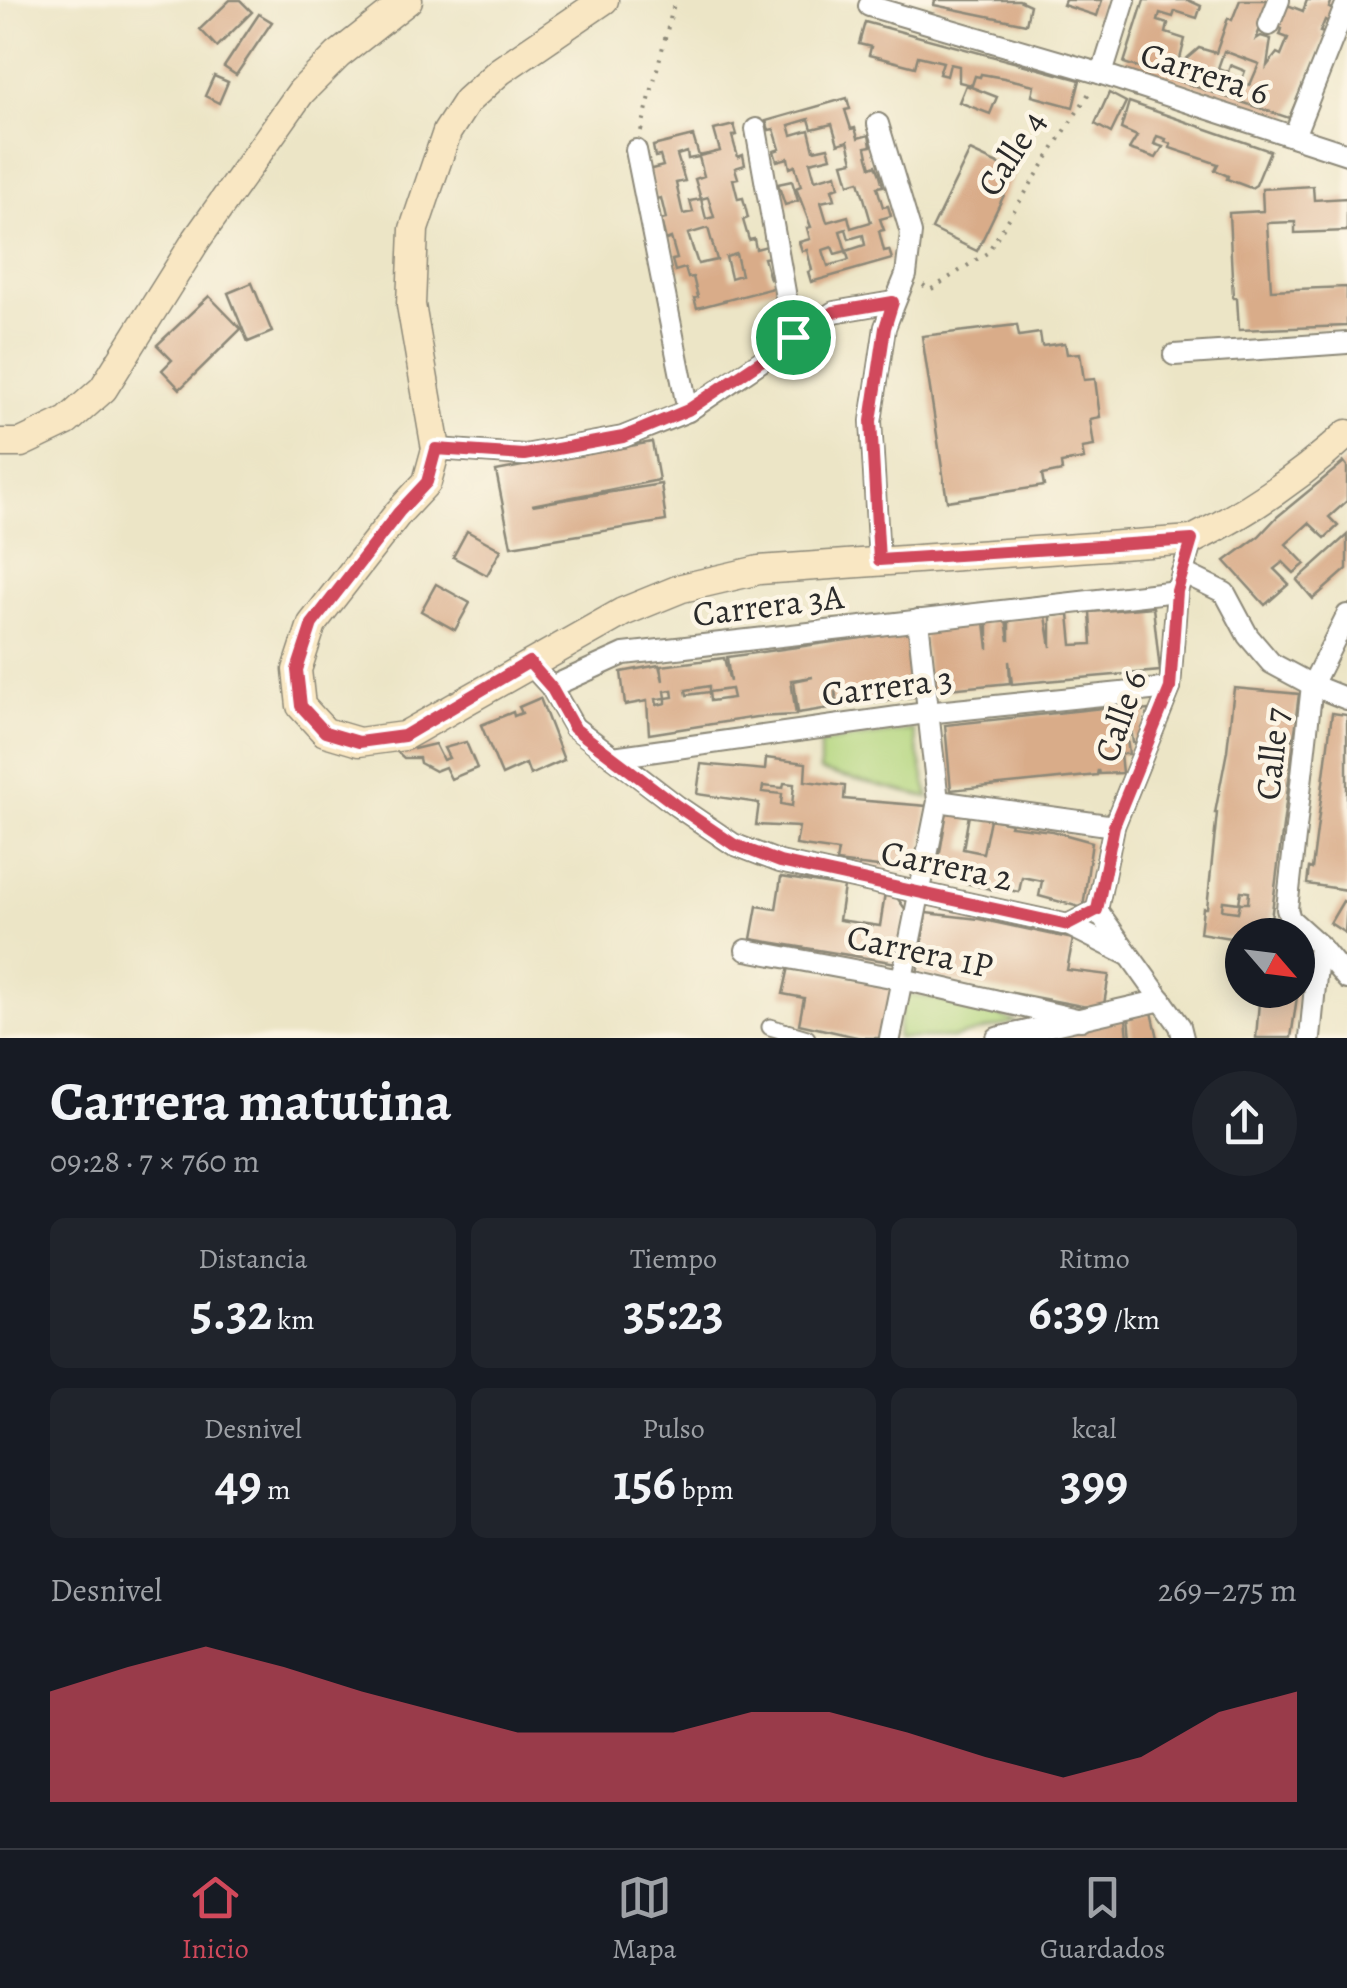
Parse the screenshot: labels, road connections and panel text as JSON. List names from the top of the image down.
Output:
{
  "streets": {
    "street": [
      "Carrera 6",
      "Carrera 3A",
      "Carrera 3",
      "Calle 6",
      "Calle 7",
      "Carrera 2",
      "Carrera 1P"
    ],
    "path": ["Calle 4"]
  },
  "crossings": [
    ["Carrera 6", "Calle 4"],
    ["Carrera 3A", "Calle 6"],
    ["Carrera 3A", "Carrera 2"],
    ["Carrera 3", "Calle 6"],
    ["Carrera 3", "Carrera 2"]
  ],
  "north": "bottom right",
  "page": {
    "heading": ["Carrera matutina", "09:28 · 7 × 760 m"],
    "stats": [
      ["Distancia", "5.32 km"],
      ["Tiempo", "35:23"],
      ["Ritmo", "6:39 /km"],
      ["Desnivel", "49 m"],
      ["Pulso", "156 bpm"],
      ["kcal", "399"]
    ],
    "chart": ["Desnivel", "269–275 m"],
    "tabs": ["Inicio", "Mapa", "Guardados"]
  }
}
